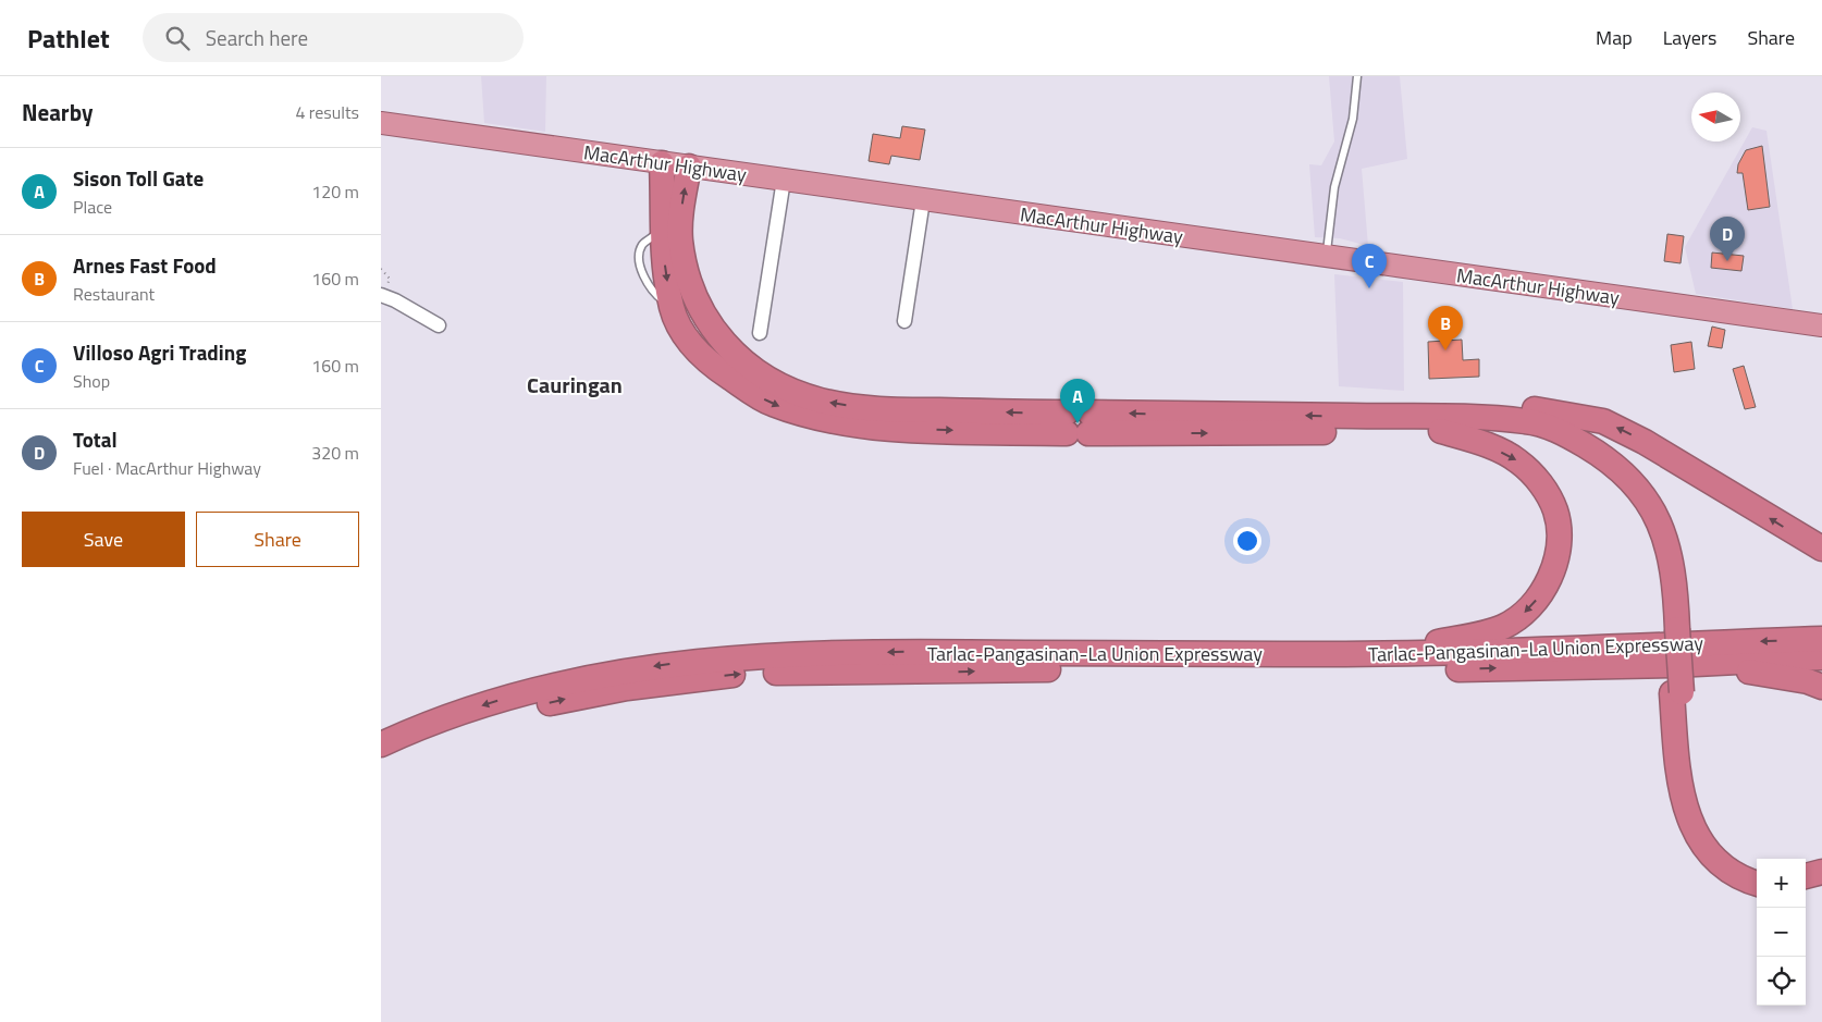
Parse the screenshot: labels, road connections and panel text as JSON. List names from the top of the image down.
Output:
{
  "streets": {
    "highway": ["MacArthur Highway", "Tarlac-Pangasinan-La Union Expressway"]
  },
  "districts": ["Cauringan"],
  "north": "left",
  "page": {
    "header": "Pathlet",
    "search": "Search here",
    "nav": ["Map", "Layers", "Share"],
    "heading": ["Nearby", "4 results"],
    "list": [
      {
        "mark": "A",
        "name": "Sison Toll Gate",
        "note": "Place",
        "value": "120 m"
      },
      {
        "mark": "B",
        "name": "Arnes Fast Food",
        "note": "Restaurant",
        "value": "160 m"
      },
      {
        "mark": "C",
        "name": "Villoso Agri Trading",
        "note": "Shop",
        "value": "160 m"
      },
      {
        "mark": "D",
        "name": "Total",
        "note": "Fuel · MacArthur Highway",
        "value": "320 m"
      }
    ],
    "pins": [
      "D",
      "C",
      "B",
      "A"
    ],
    "buttons": ["Save", "Share"],
    "map_buttons": ["+", "−"]
  }
}
